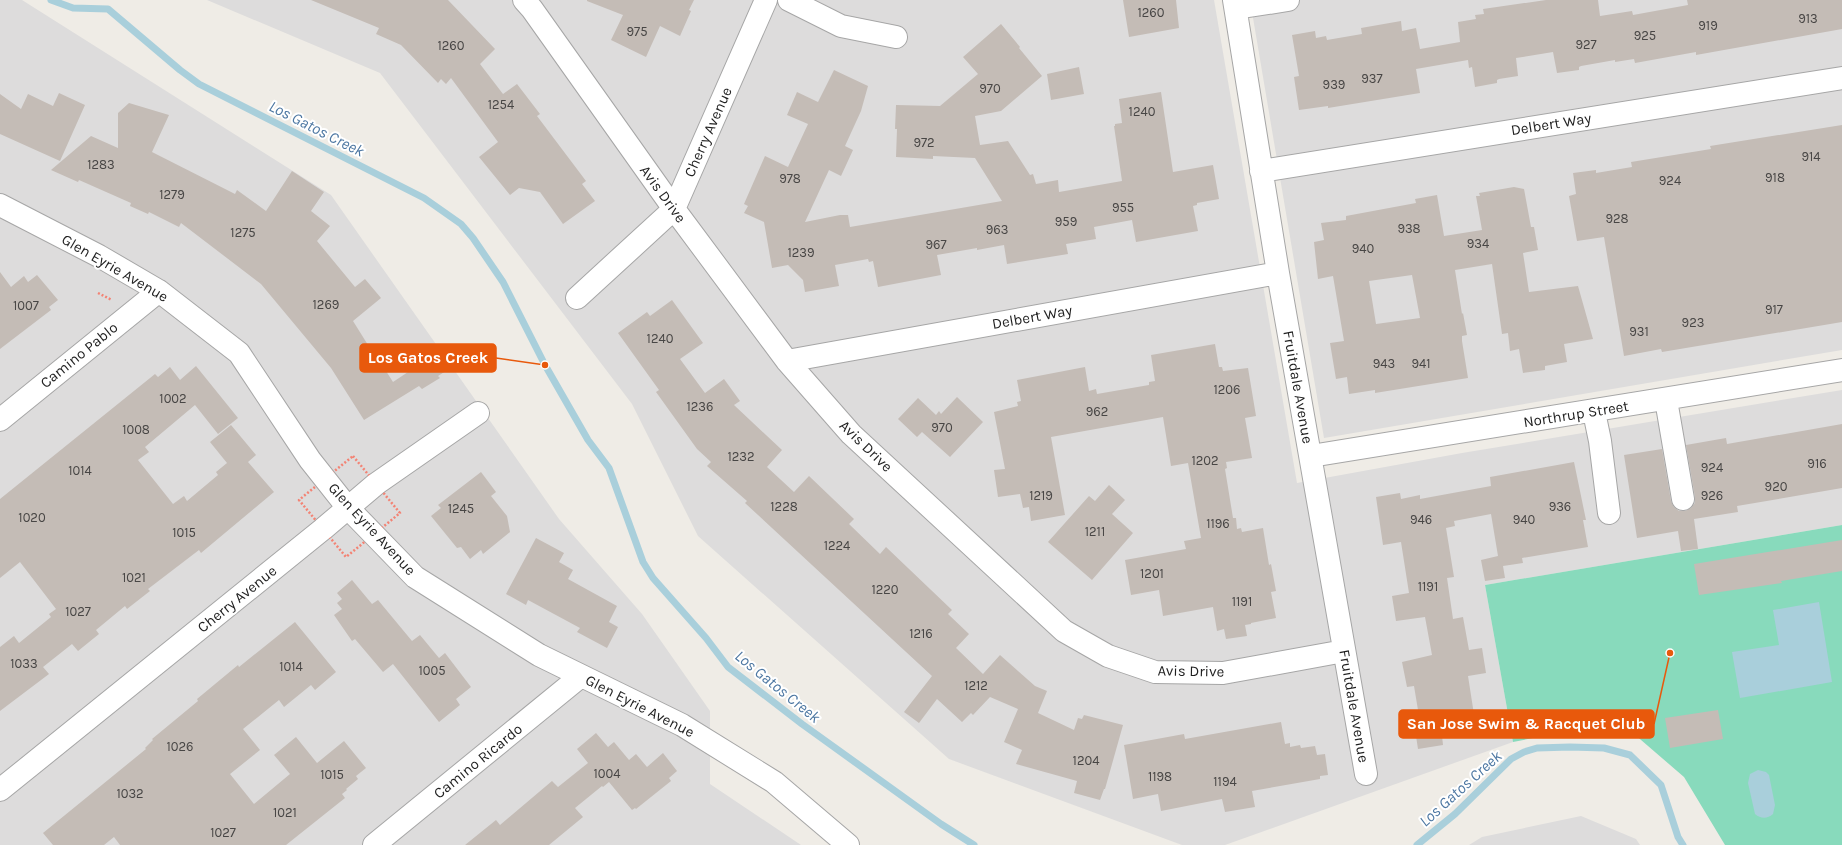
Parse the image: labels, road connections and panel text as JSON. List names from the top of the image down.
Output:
{
  "streets": {
    "street": [
      "Delbert Way",
      "Cherry Avenue",
      "Avis Drive",
      "Glen Eyrie Avenue",
      "Camino Pablo",
      "Fruitdale Avenue",
      "Northrup Street",
      "Camino Ricardo"
    ]
  },
  "crossings": [
    ["Delbert Way", "Avis Drive"],
    ["Delbert Way", "Fruitdale Avenue"],
    ["Cherry Avenue", "Avis Drive"],
    ["Cherry Avenue", "Glen Eyrie Avenue"],
    ["Avis Drive", "Fruitdale Avenue"],
    ["Glen Eyrie Avenue", "Camino Pablo"],
    ["Glen Eyrie Avenue", "Camino Ricardo"],
    ["Fruitdale Avenue", "Northrup Street"]
  ],
  "water": ["Los Gatos Creek"],
  "places": ["Los Gatos Creek", "San Jose Swim & Racquet Club"],
  "house_numbers": [
    "1260",
    "913",
    "919",
    "975",
    "925",
    "927",
    "1260",
    "937",
    "939",
    "970",
    "1254",
    "1240",
    "972",
    "914",
    "1283",
    "918",
    "978",
    "924",
    "1279",
    "955",
    "928",
    "959",
    "938",
    "963",
    "1275",
    "934",
    "967",
    "940",
    "1239",
    "1269",
    "1007",
    "917",
    "923",
    "931",
    "1240",
    "943",
    "941",
    "1206",
    "1002",
    "1236",
    "962",
    "970",
    "1008",
    "1232",
    "1202",
    "916",
    "924",
    "1014",
    "920",
    "1219",
    "926",
    "1228",
    "936",
    "1245",
    "1020",
    "946",
    "940",
    "1196",
    "1211",
    "1015",
    "1224",
    "1201",
    "1021",
    "1191",
    "1220",
    "1191",
    "1027",
    "1216",
    "1033",
    "1014",
    "1005",
    "1212",
    "1026",
    "1204",
    "1004",
    "1015",
    "1198",
    "1194",
    "1032",
    "1021",
    "1027"
  ]
}
